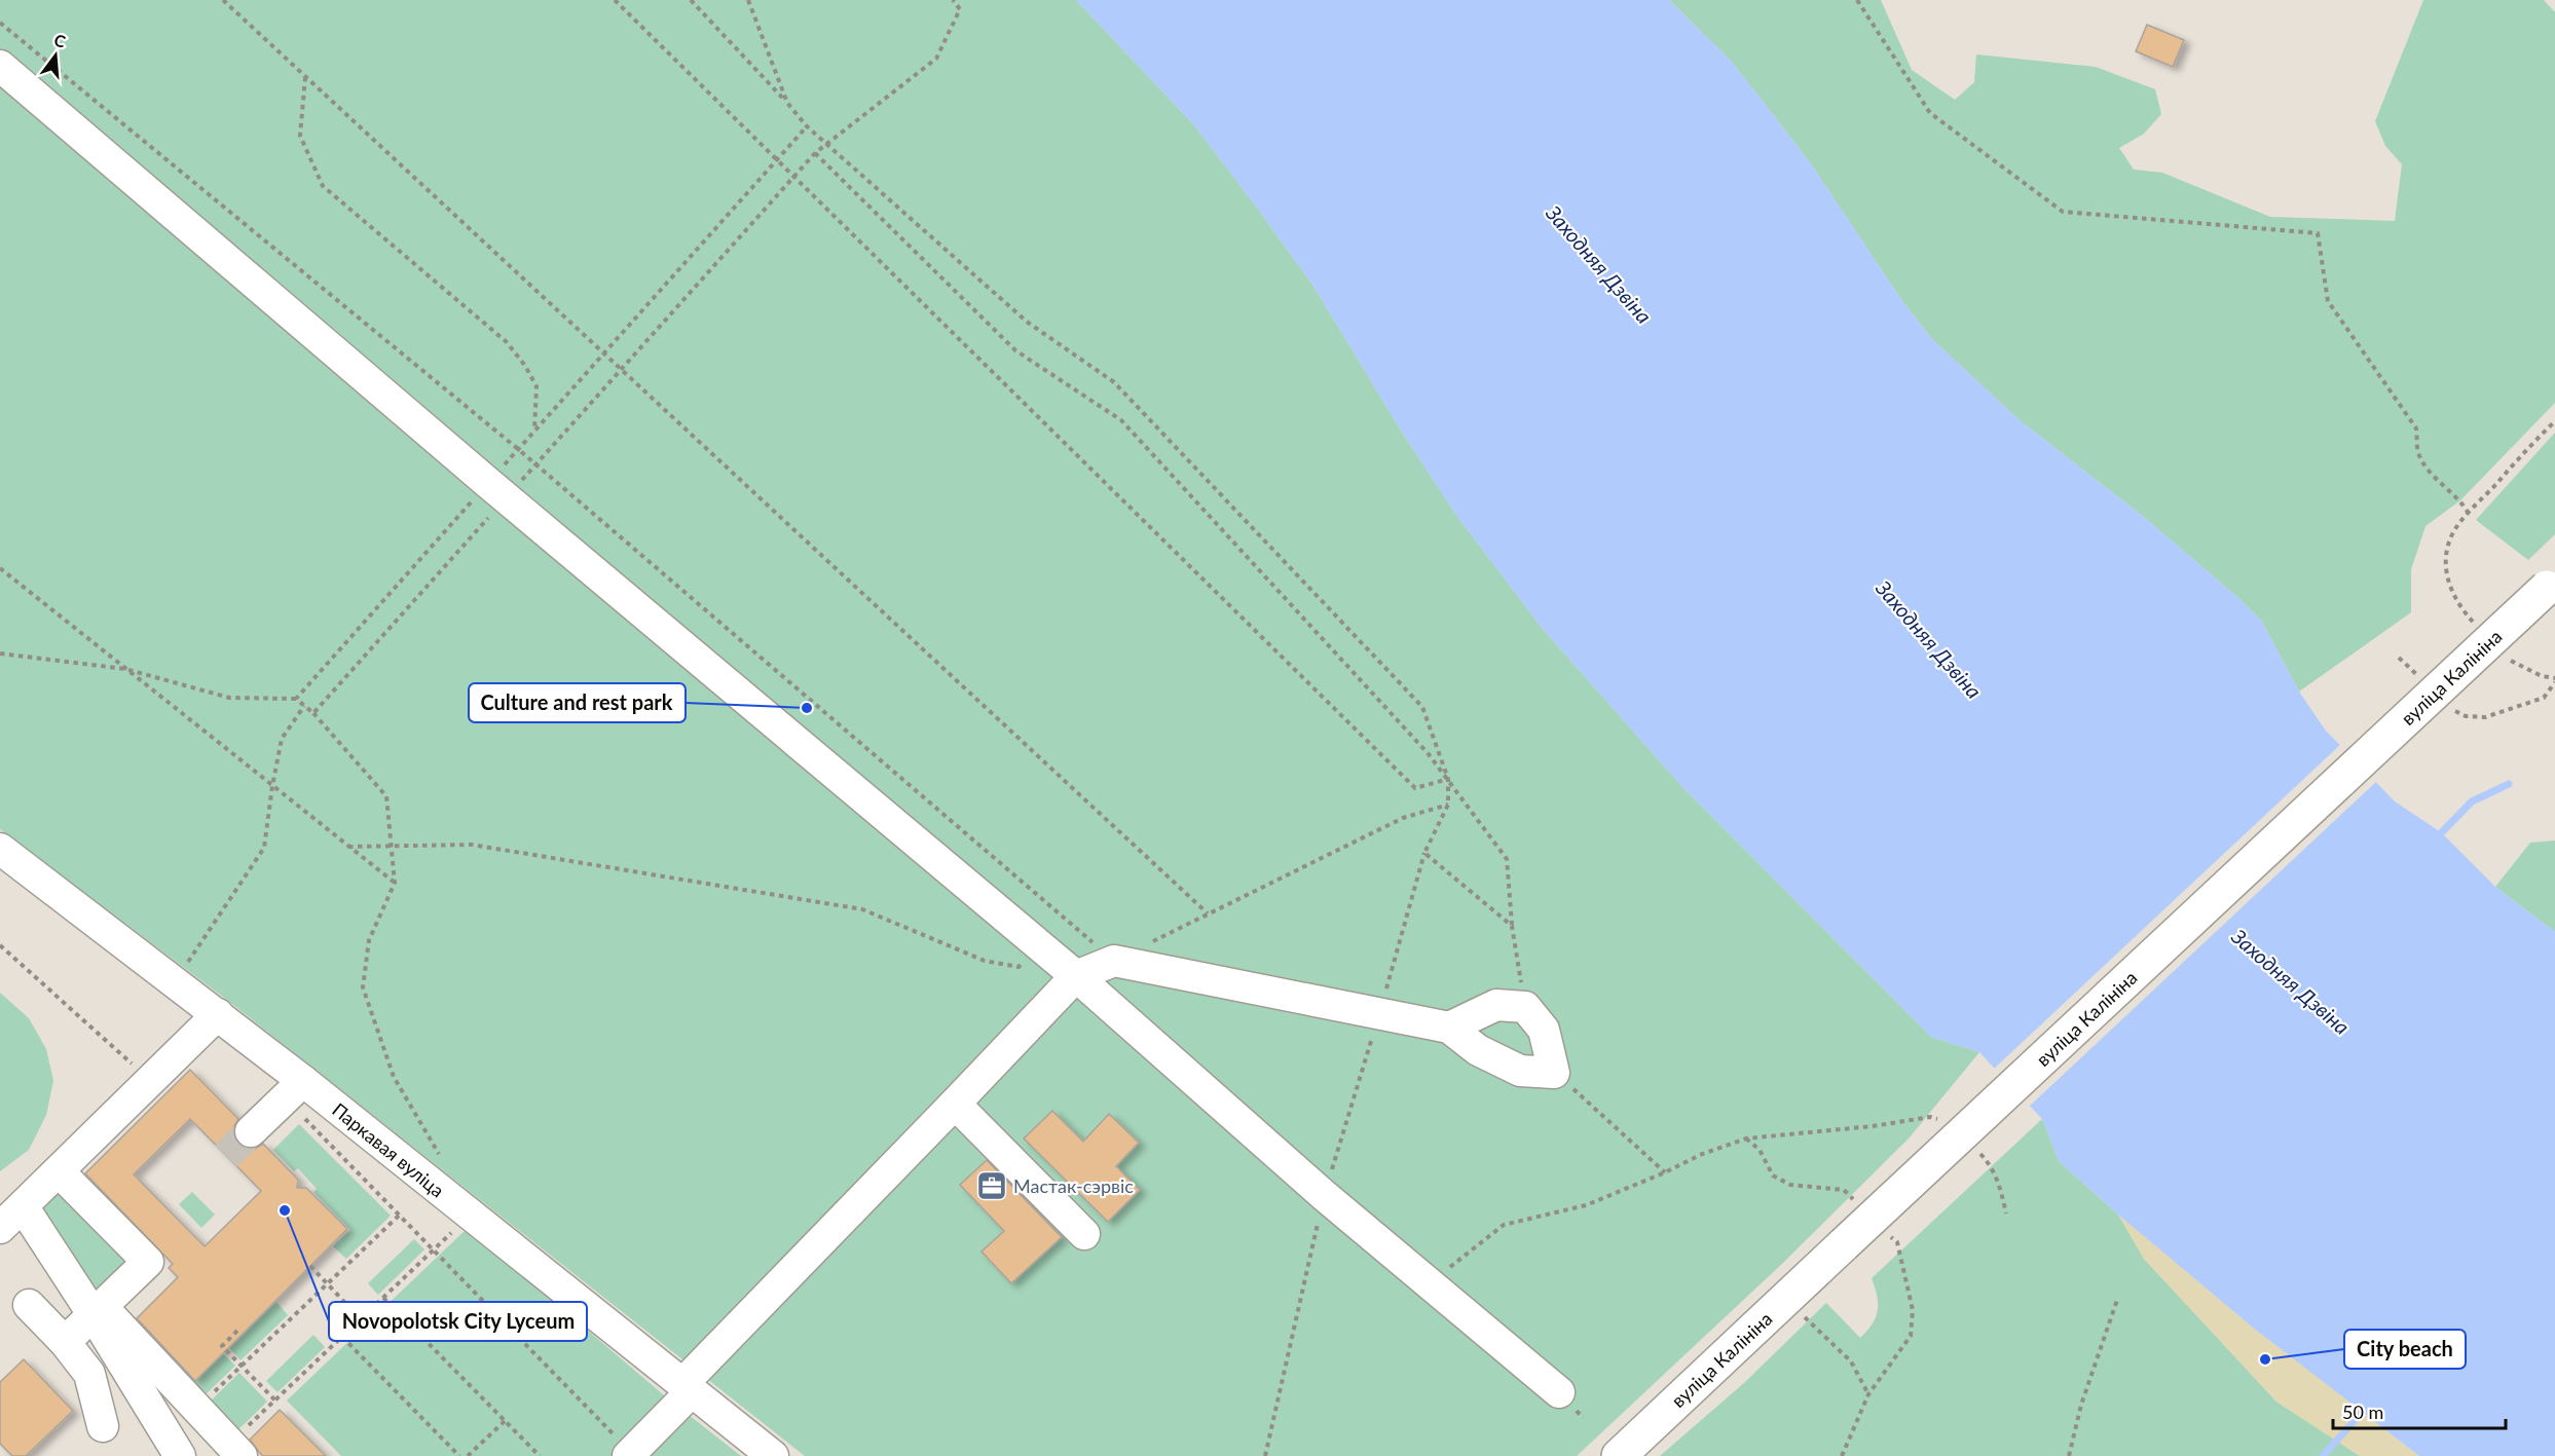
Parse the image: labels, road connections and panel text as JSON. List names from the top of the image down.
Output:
{
  "streets": {
    "main road": ["вуліца Калініна"],
    "street": ["Паркавая вуліца"]
  },
  "water": ["Заходняя Дзвіна"],
  "places": {
    "other": ["Culture and rest park", "Novopolotsk City Lyceum", "City beach"],
    "office": ["Мастак-сэрвіс"]
  },
  "scale_bar": "50 m",
  "north": "top"
}
